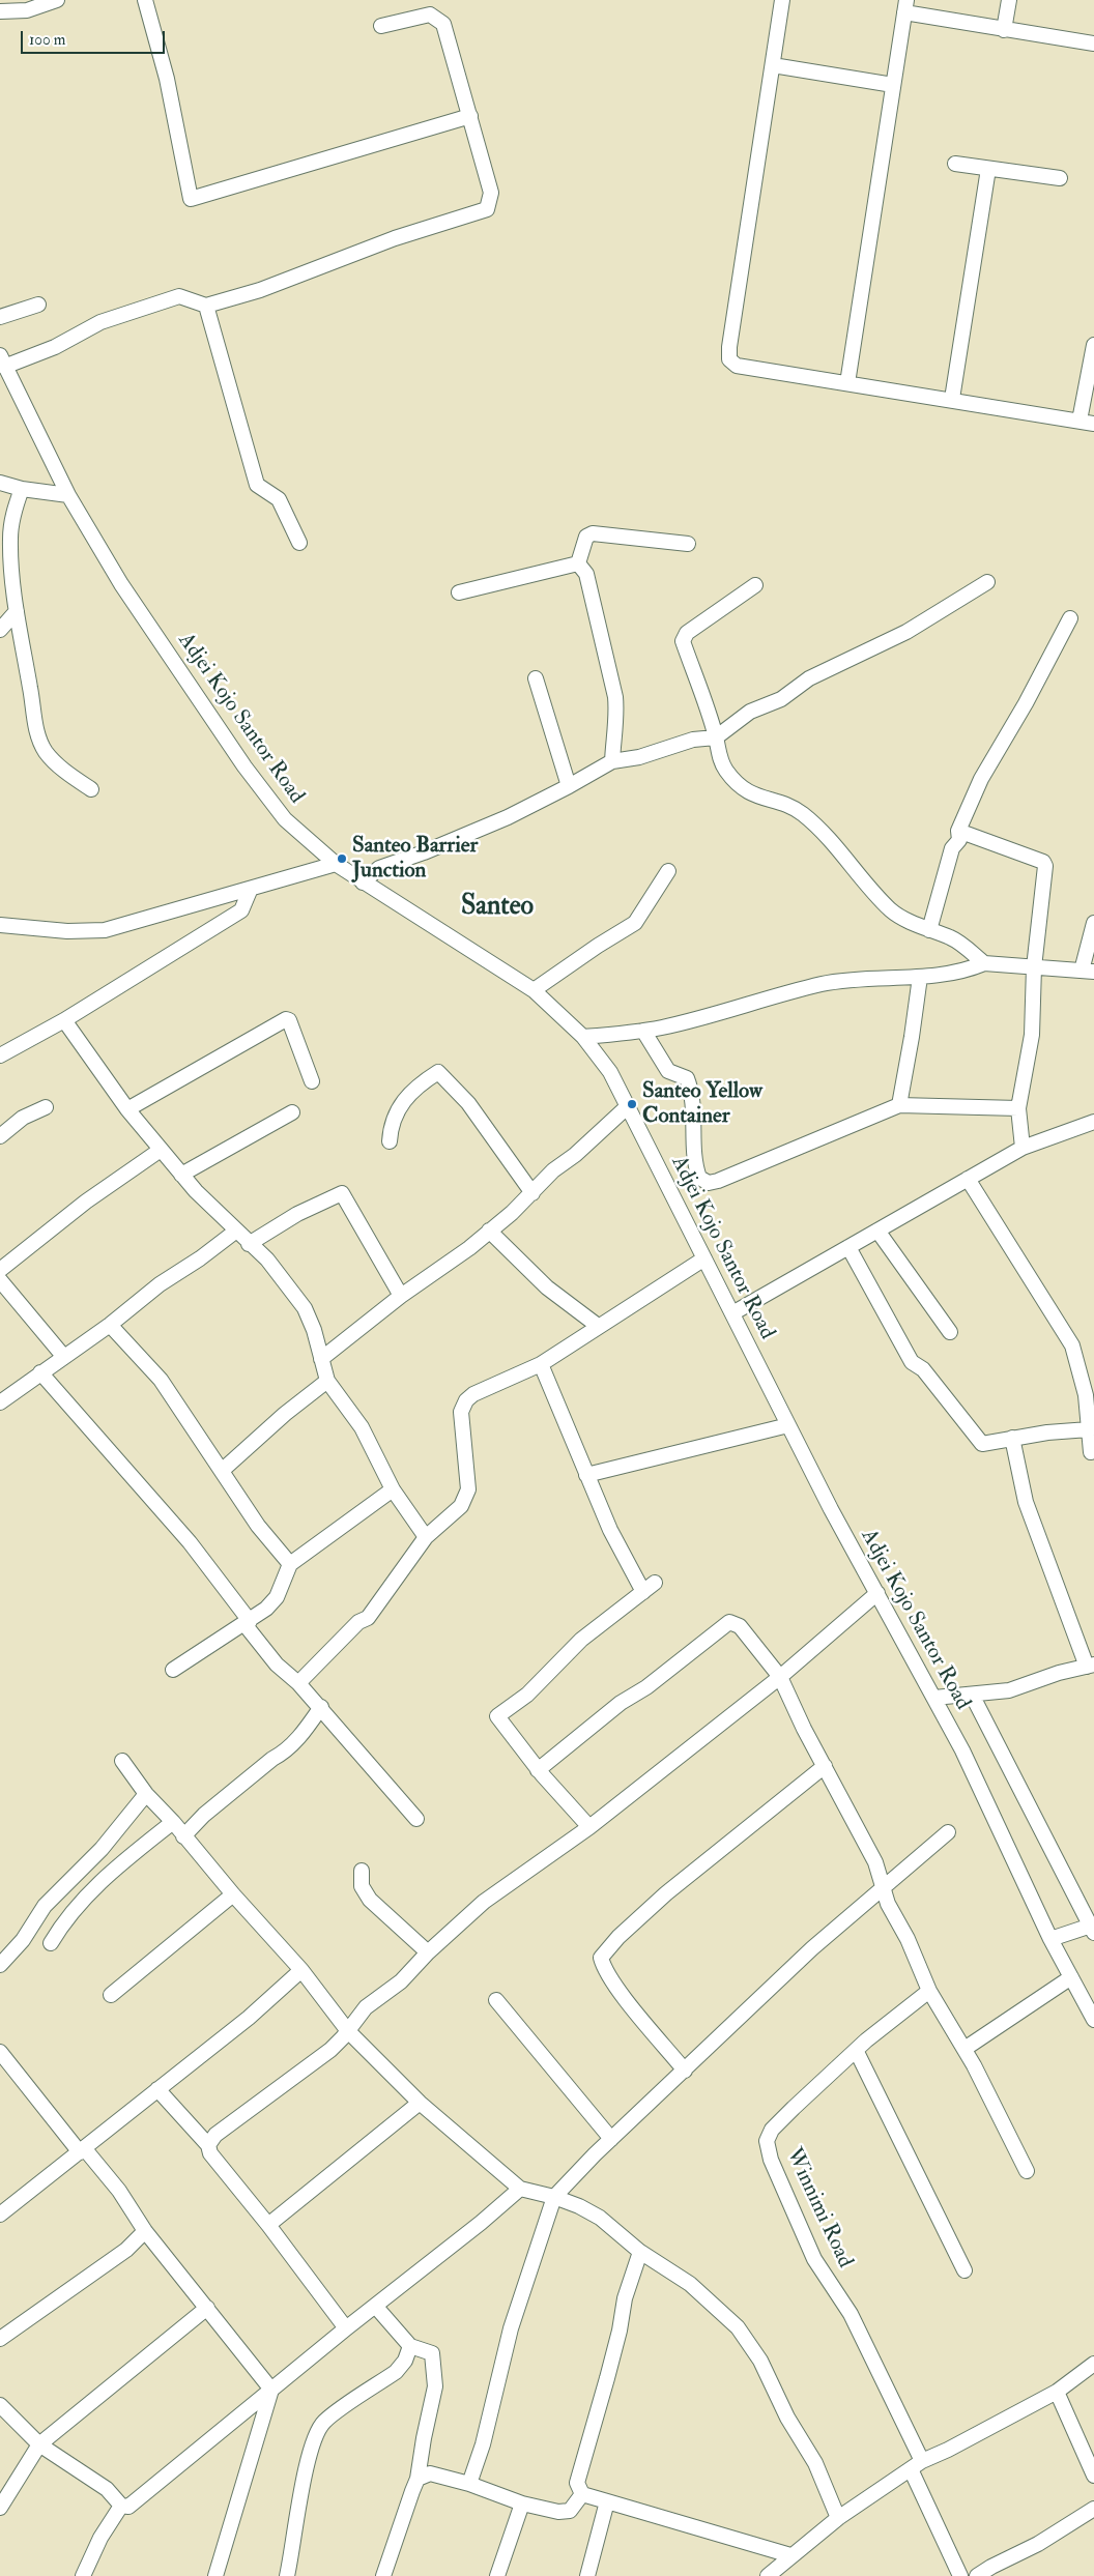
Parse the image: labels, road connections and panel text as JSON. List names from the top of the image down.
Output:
{
  "streets": {
    "street": ["Adjei Kojo Santor Road", "Winnimi Road"]
  },
  "districts": ["Santeo"],
  "places": ["Santeo Barrier Junction", "Santeo Yellow Container"],
  "scale_bar": "100 m"
}
